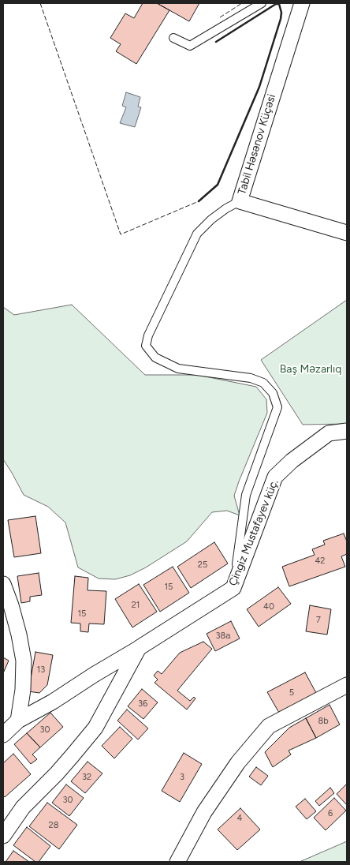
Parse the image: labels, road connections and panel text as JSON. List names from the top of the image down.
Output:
{
  "streets": {
    "street": ["Tabil Həsənov Küçəsi", "Çingiz Mustafayev küç."]
  },
  "parks": ["Baş Məzarlıq"],
  "house_numbers": [
    "42",
    "25",
    "15",
    "21",
    "40",
    "15",
    "7",
    "38а",
    "13",
    "5",
    "36",
    "8b",
    "30",
    "32",
    "3",
    "30",
    "6",
    "4",
    "28"
  ]
}
